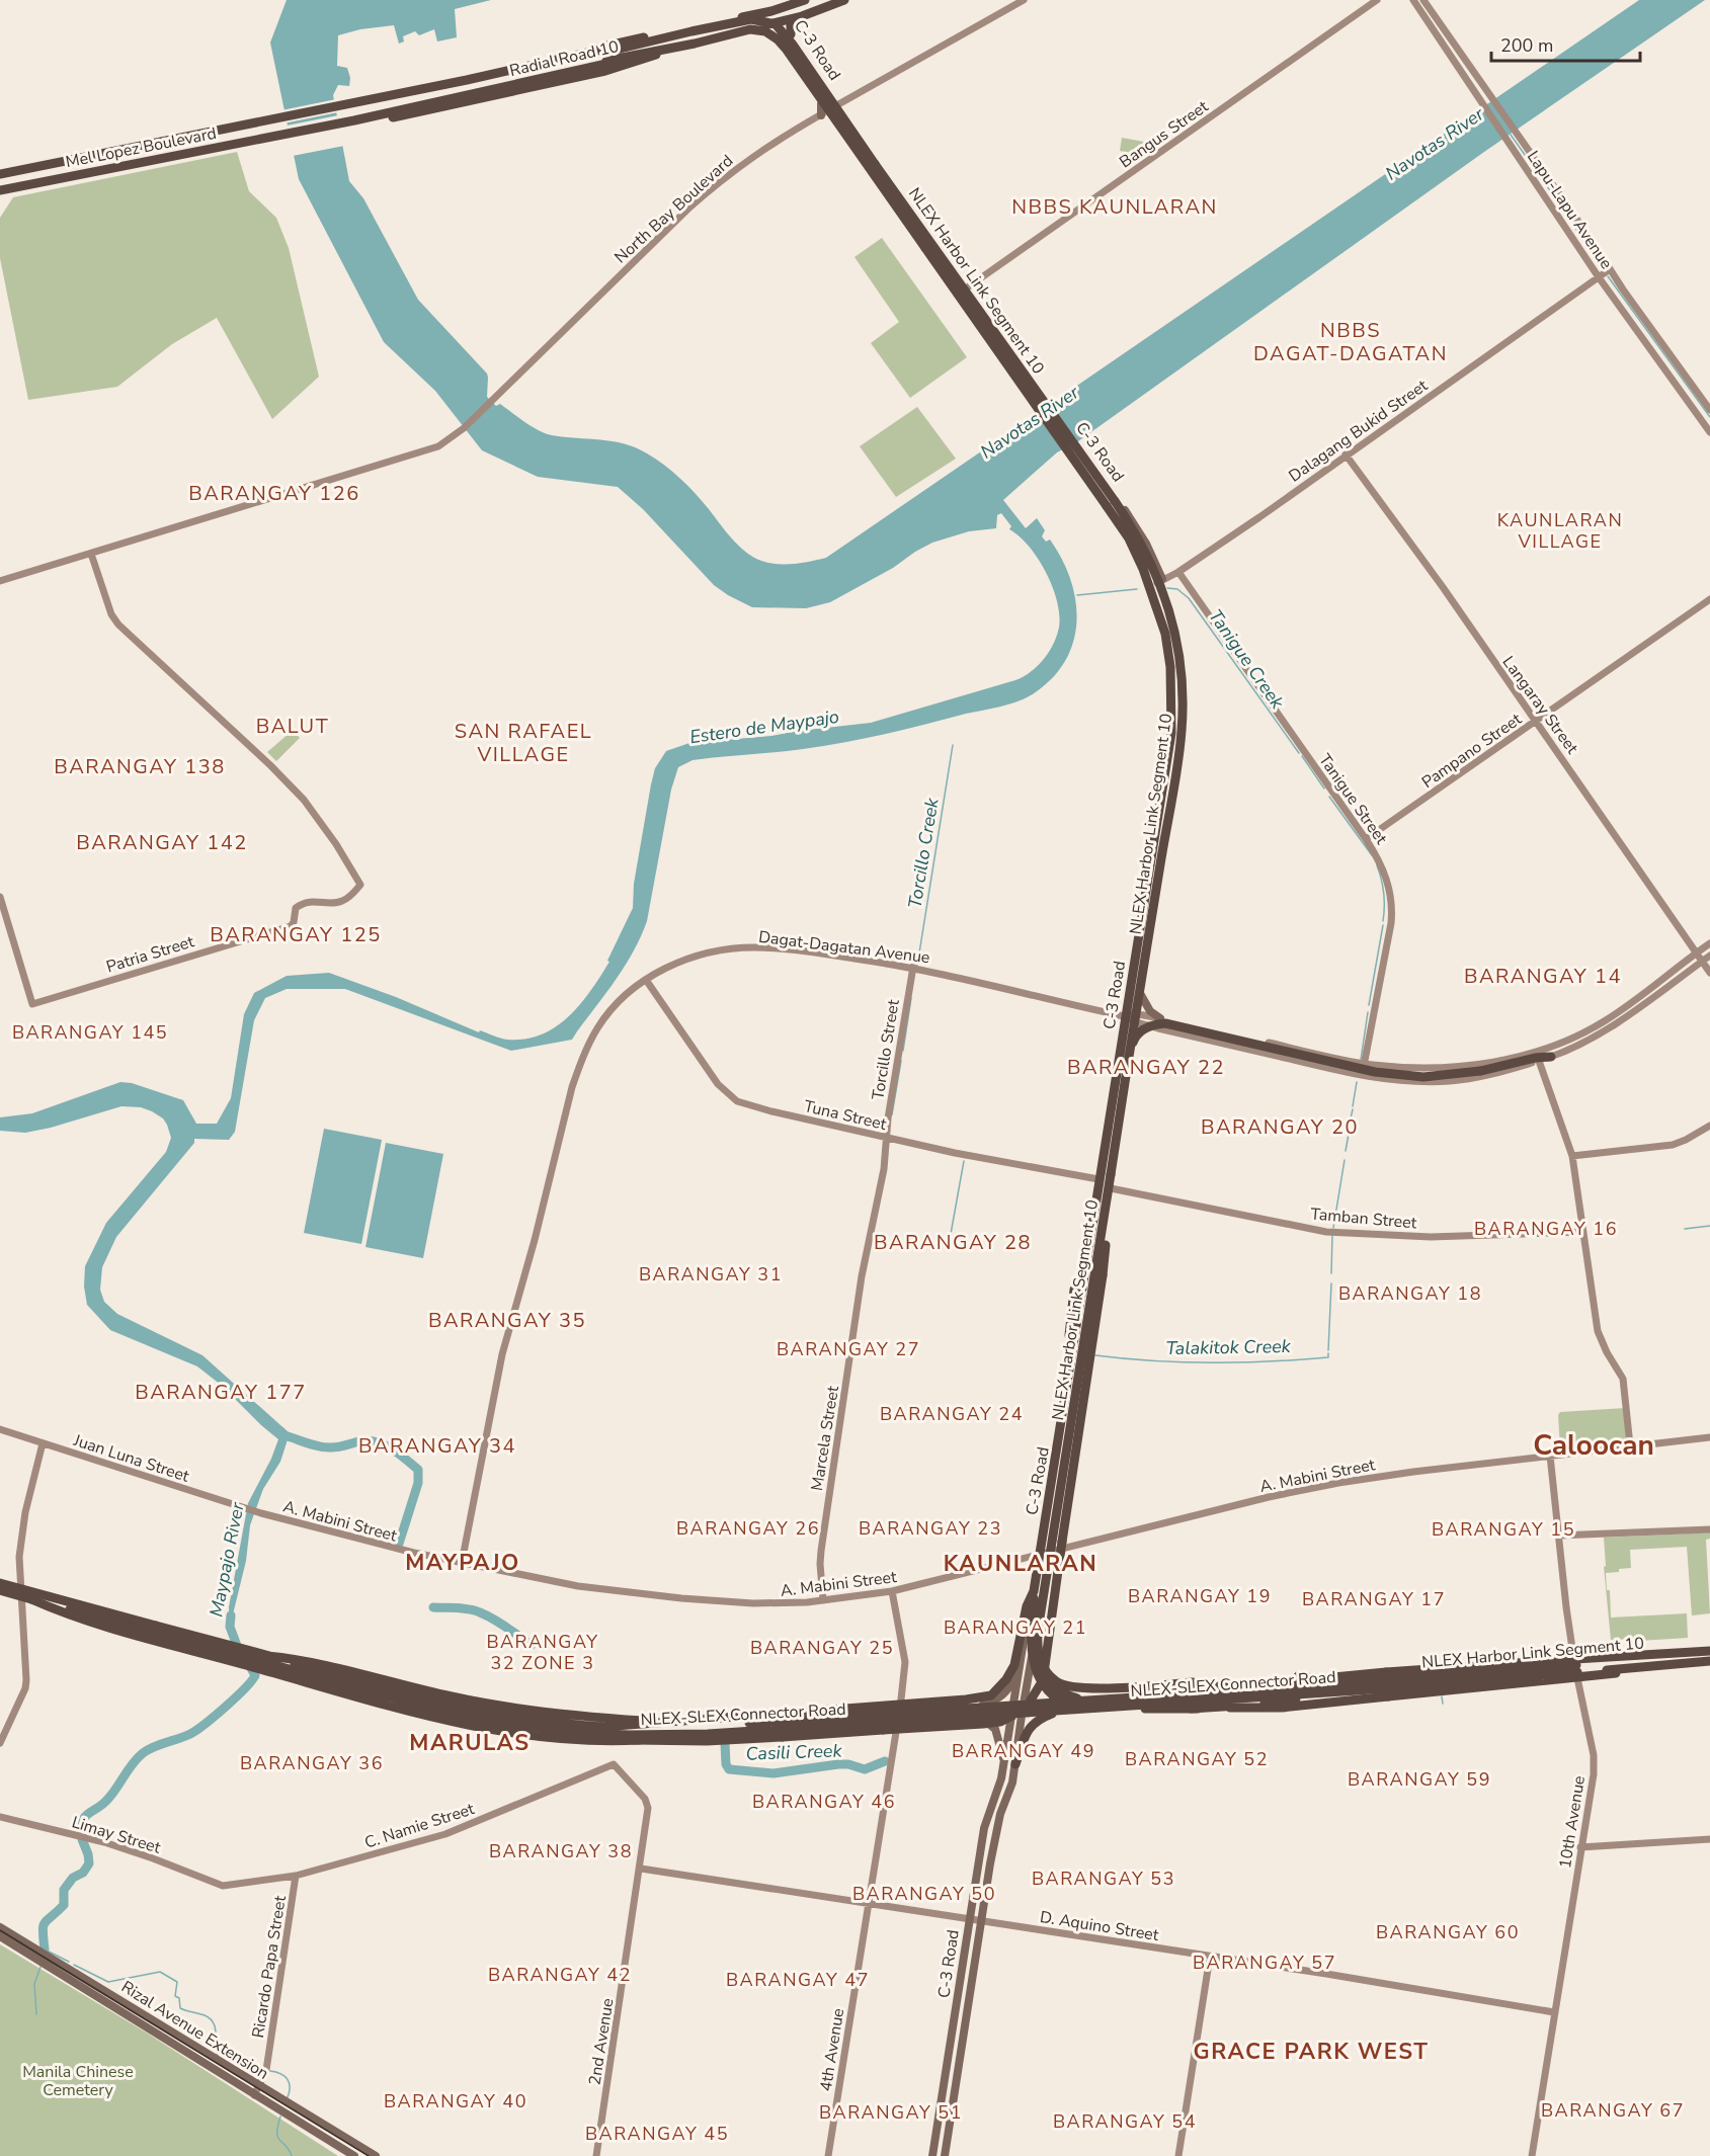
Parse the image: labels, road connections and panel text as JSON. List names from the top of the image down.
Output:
{
  "streets": {
    "highway": [
      "Radial Road 10",
      "Mel Lopez Boulevard",
      "NLEX Harbor Link Segment 10",
      "NLEX-SLEX Connector Road"
    ],
    "main road": ["C-3 Road", "Rizal Avenue Extension"],
    "street": [
      "Bangus Street",
      "North Bay Boulevard",
      "Lapu-Lapu Avenue",
      "Dalagang Bukid Street",
      "Langaray Street",
      "Pampano Street",
      "Tanigue Street",
      "Dagat-Dagatan Avenue",
      "Patria Street",
      "Torcillo Street",
      "Tuna Street",
      "Tamban Street",
      "Marcela Street",
      "Juan Luna Street",
      "A. Mabini Street",
      "10th Avenue",
      "C. Namie Street",
      "Limay Street",
      "D. Aquino Street",
      "Ricardo Papa Street",
      "2nd Avenue",
      "4th Avenue"
    ]
  },
  "crossings": [
    ["C-3 Road", "Radial Road 10"],
    ["C-3 Road", "Bangus Street"],
    ["C-3 Road", "North Bay Boulevard"],
    ["C-3 Road", "Dalagang Bukid Street"],
    ["C-3 Road", "Dagat-Dagatan Avenue"],
    ["C-3 Road", "Tuna Street"],
    ["C-3 Road", "Tamban Street"],
    ["C-3 Road", "A. Mabini Street"],
    ["C-3 Road", "D. Aquino Street"],
    ["Radial Road 10", "Mel Lopez Boulevard"],
    ["North Bay Boulevard", "Patria Street"],
    ["Lapu-Lapu Avenue", "Dalagang Bukid Street"],
    ["NLEX Harbor Link Segment 10", "NLEX-SLEX Connector Road"],
    ["Dalagang Bukid Street", "Langaray Street"],
    ["Dalagang Bukid Street", "Tanigue Street"],
    ["Langaray Street", "Pampano Street"],
    ["Langaray Street", "Dagat-Dagatan Avenue"],
    ["Pampano Street", "Tanigue Street"],
    ["Tanigue Street", "Dagat-Dagatan Avenue"],
    ["Dagat-Dagatan Avenue", "Torcillo Street"],
    ["Dagat-Dagatan Avenue", "Tuna Street"],
    ["Dagat-Dagatan Avenue", "A. Mabini Street"],
    ["Torcillo Street", "Tuna Street"],
    ["Torcillo Street", "Marcela Street"],
    ["Tuna Street", "Marcela Street"],
    ["Marcela Street", "A. Mabini Street"],
    ["Juan Luna Street", "A. Mabini Street"],
    ["A. Mabini Street", "10th Avenue"],
    ["A. Mabini Street", "4th Avenue"],
    ["10th Avenue", "D. Aquino Street"],
    ["C. Namie Street", "Limay Street"],
    ["C. Namie Street", "Ricardo Papa Street"],
    ["C. Namie Street", "2nd Avenue"],
    ["D. Aquino Street", "2nd Avenue"],
    ["D. Aquino Street", "4th Avenue"],
    ["Ricardo Papa Street", "Rizal Avenue Extension"]
  ],
  "districts": [
    "NBBS KAUNLARAN",
    "NBBS DAGAT-DAGATAN",
    "BARANGAY 126",
    "KAUNLARAN VILLAGE",
    "BALUT",
    "SAN RAFAEL VILLAGE",
    "BARANGAY 138",
    "BARANGAY 142",
    "BARANGAY 125",
    "BARANGAY 14",
    "BARANGAY 145",
    "BARANGAY 22",
    "BARANGAY 20",
    "BARANGAY 16",
    "BARANGAY 28",
    "BARANGAY 31",
    "BARANGAY 18",
    "BARANGAY 35",
    "BARANGAY 27",
    "BARANGAY 177",
    "BARANGAY 24",
    "Caloocan",
    "BARANGAY 34",
    "BARANGAY 26",
    "BARANGAY 23",
    "BARANGAY 15",
    "MAYPAJO",
    "KAUNLARAN",
    "BARANGAY 19",
    "BARANGAY 17",
    "BARANGAY 21",
    "BARANGAY 32 ZONE 3",
    "BARANGAY 25",
    "MARULAS",
    "BARANGAY 49",
    "BARANGAY 52",
    "BARANGAY 36",
    "BARANGAY 59",
    "BARANGAY 46",
    "BARANGAY 38",
    "BARANGAY 53",
    "BARANGAY 50",
    "BARANGAY 60",
    "BARANGAY 57",
    "BARANGAY 42",
    "BARANGAY 47",
    "GRACE PARK WEST",
    "BARANGAY 40",
    "BARANGAY 67",
    "BARANGAY 51",
    "BARANGAY 54",
    "BARANGAY 45"
  ],
  "water": [
    "Navotas River",
    "Tanigue Creek",
    "Estero de Maypajo",
    "Torcillo Creek",
    "Talakitok Creek",
    "Maypajo River",
    "Casili Creek"
  ],
  "parks": ["Manila Chinese Cemetery"],
  "scale_bar": "200 m"
}
